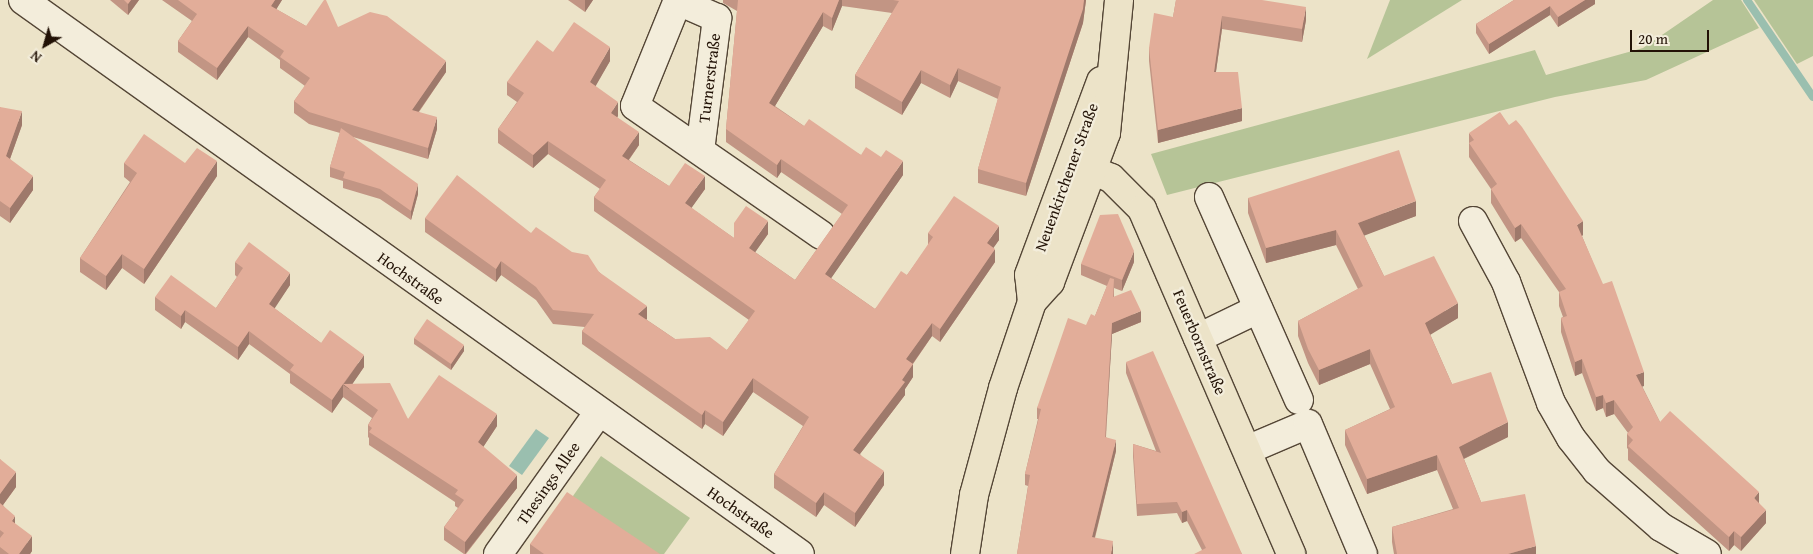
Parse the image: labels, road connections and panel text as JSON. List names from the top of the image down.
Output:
{
  "streets": {
    "main road": ["Neuenkirchener Straße", "Feuerbornstraße"],
    "street": ["Turnerstraße", "Hochstraße", "Thesings Allee"]
  },
  "crossings": [
    ["Neuenkirchener Straße", "Feuerbornstraße"],
    ["Hochstraße", "Thesings Allee"]
  ],
  "scale_bar": "20 m",
  "north": "bottom left"
}
